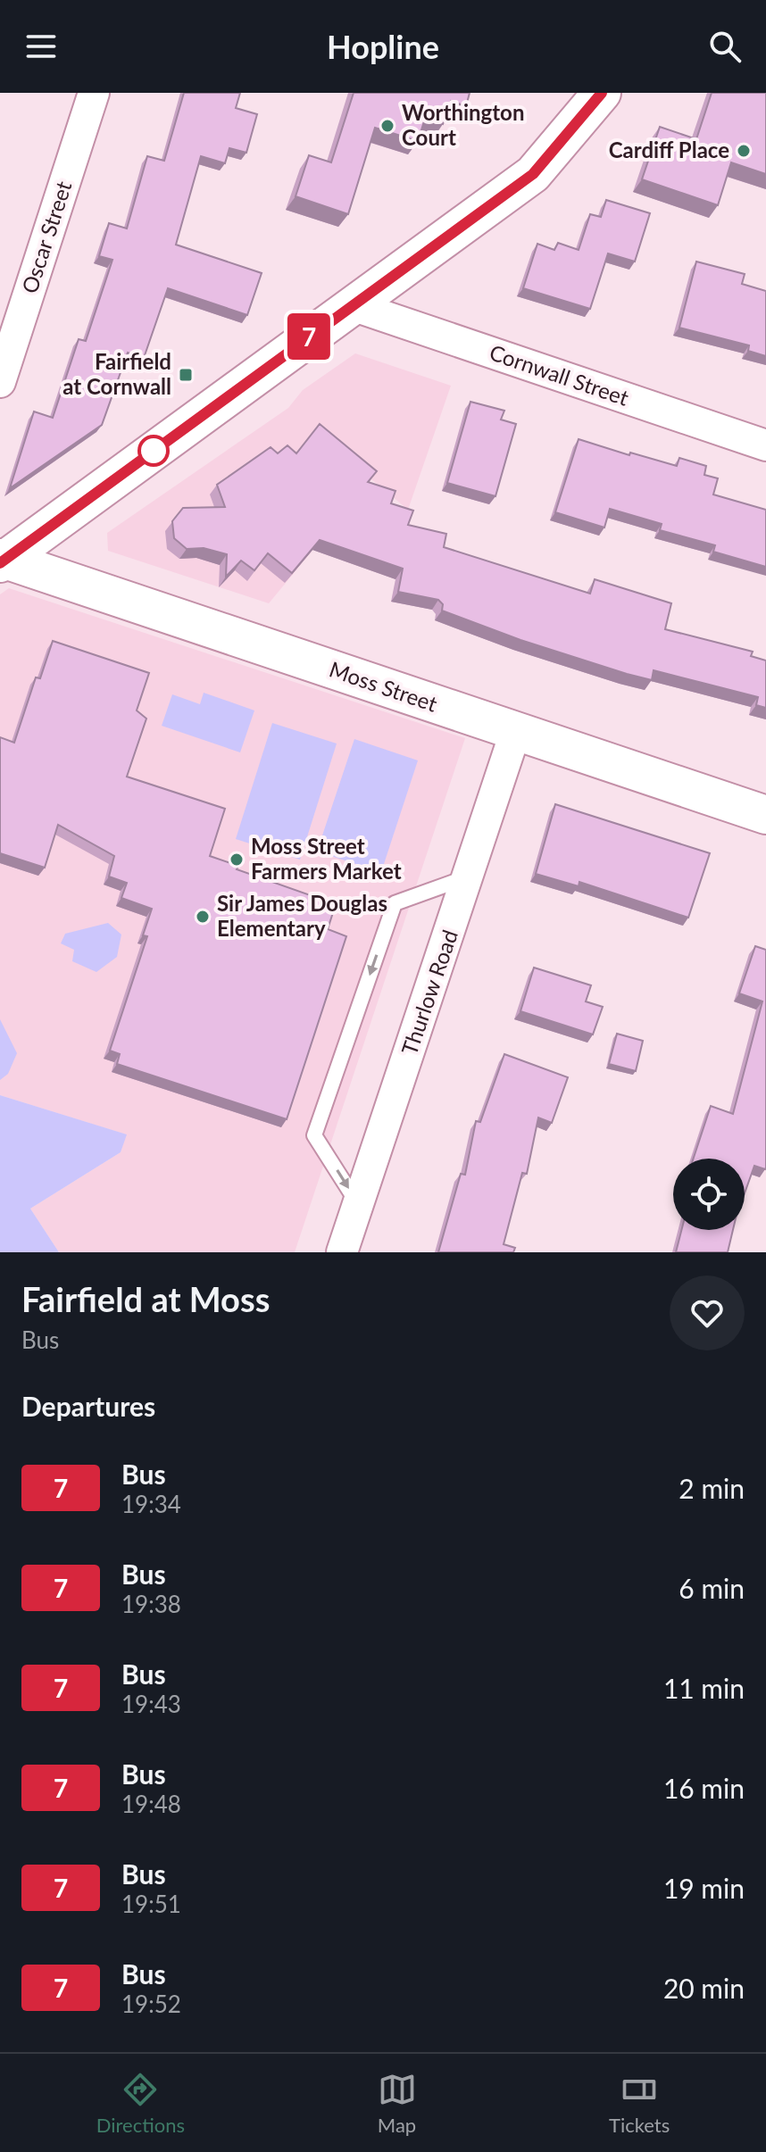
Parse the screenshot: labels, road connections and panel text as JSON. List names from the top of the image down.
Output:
{
  "streets": {
    "street": [
      "Oscar Street",
      "Cornwall Street",
      "Moss Street",
      "Thurlow Road"
    ]
  },
  "crossings": [
    ["Moss Street", "Thurlow Road"]
  ],
  "places": {
    "other": [
      "Worthington Court",
      "Cardiff Place",
      "Moss Street Farmers Market",
      "Sir James Douglas Elementary"
    ],
    "transit": ["Fairfield at Cornwall"]
  },
  "lines": ["bus line 7"],
  "page": {
    "header": "Hopline",
    "on_map": "7",
    "heading": [
      ["Fairfield at Moss", "Bus"],
      "Departures"
    ],
    "list": [
      {
        "mark": "7",
        "name": "Bus",
        "note": "19:34",
        "value": "2 min"
      },
      {
        "mark": "7",
        "name": "Bus",
        "note": "19:38",
        "value": "6 min"
      },
      {
        "mark": "7",
        "name": "Bus",
        "note": "19:43",
        "value": "11 min"
      },
      {
        "mark": "7",
        "name": "Bus",
        "note": "19:48",
        "value": "16 min"
      },
      {
        "mark": "7",
        "name": "Bus",
        "note": "19:51",
        "value": "19 min"
      },
      {
        "mark": "7",
        "name": "Bus",
        "note": "19:52",
        "value": "20 min"
      }
    ],
    "tabs": ["Directions", "Map", "Tickets"]
  }
}
